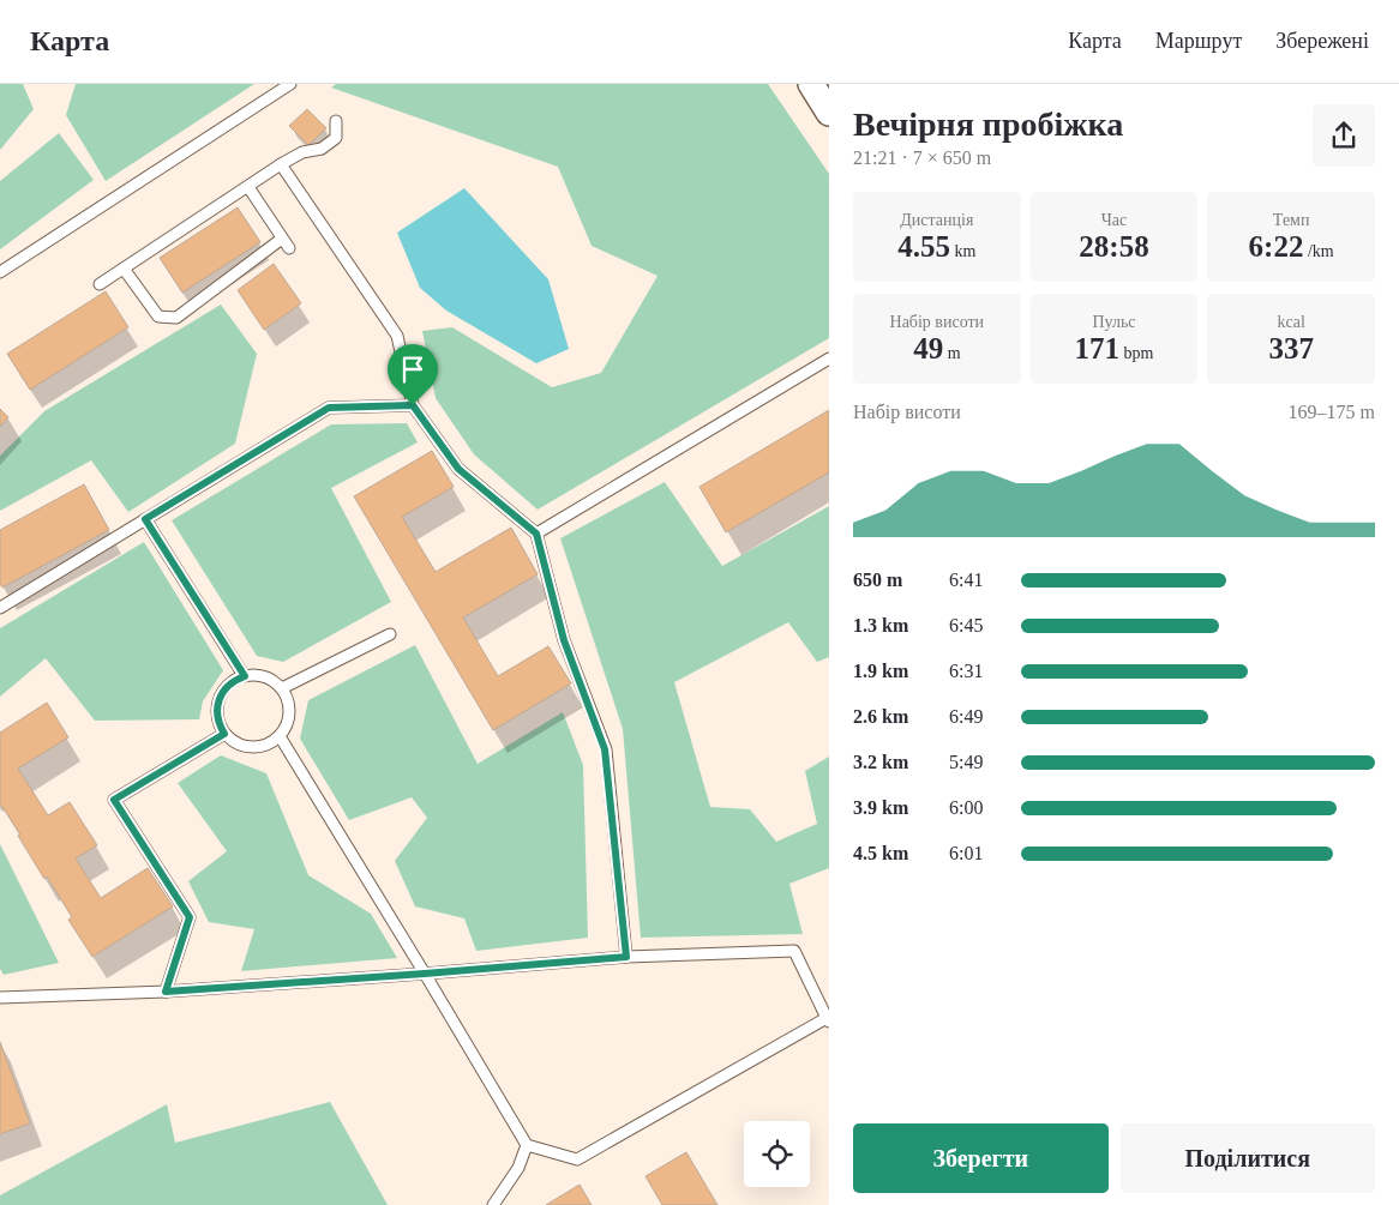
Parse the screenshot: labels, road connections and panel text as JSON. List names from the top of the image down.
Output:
{
  "page": {
    "header": "Карта",
    "nav": ["Карта", "Маршрут", "Збережені"],
    "heading": ["Вечірня пробіжка", "21:21 · 7 × 650 m"],
    "stats": [
      ["Дистанція", "4.55 km"],
      ["Час", "28:58"],
      ["Темп", "6:22 /km"],
      ["Набір висоти", "49 m"],
      ["Пульс", "171 bpm"],
      ["kcal", "337"]
    ],
    "chart": ["Набір висоти", "169–175 m"],
    "list": [
      {
        "name": "650 m",
        "note": "6:41"
      },
      {
        "name": "1.3 km",
        "note": "6:45"
      },
      {
        "name": "1.9 km",
        "note": "6:31"
      },
      {
        "name": "2.6 km",
        "note": "6:49"
      },
      {
        "name": "3.2 km",
        "note": "5:49"
      },
      {
        "name": "3.9 km",
        "note": "6:00"
      },
      {
        "name": "4.5 km",
        "note": "6:01"
      }
    ],
    "buttons": ["Зберегти", "Поділитися"]
  }
}
